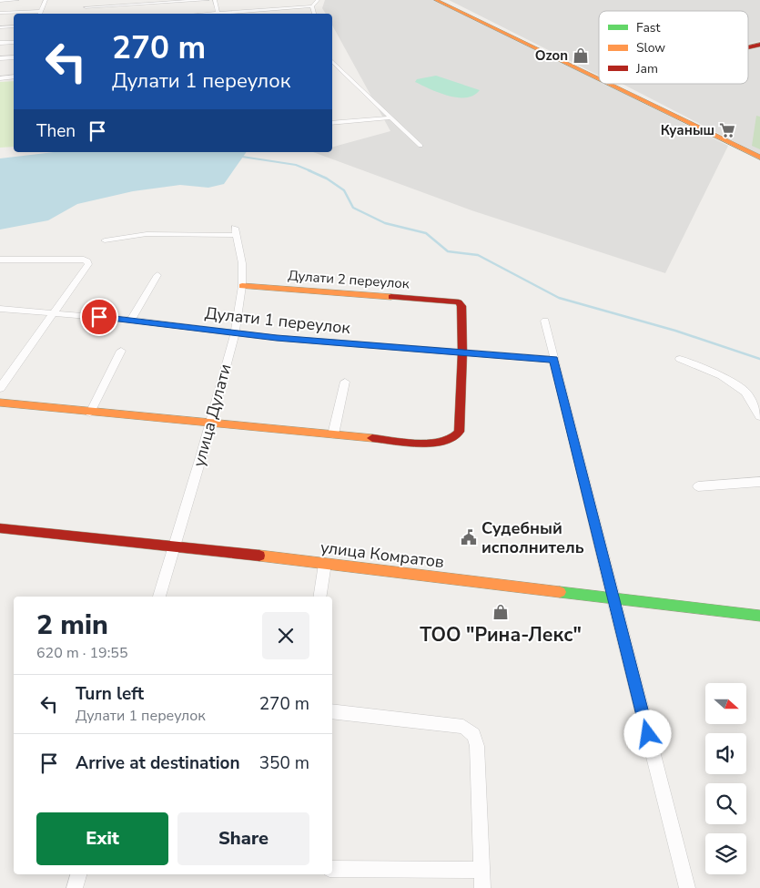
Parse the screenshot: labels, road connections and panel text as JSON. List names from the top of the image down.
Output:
{
  "streets": {
    "street": [
      "Дулати 2 переулок",
      "Дулати 1 переулок",
      "улица Дулати",
      "улица Комратов"
    ]
  },
  "crossings": [
    ["Дулати 2 переулок", "Дулати 1 переулок"],
    ["Дулати 2 переулок", "улица Дулати"],
    ["Дулати 1 переулок", "улица Дулати"],
    ["улица Дулати", "улица Комратов"]
  ],
  "places": {
    "shop": ["Ozon", "ТОО \"Рина-Лекс\""],
    "supermarket": ["Куаныш"],
    "public building": ["Судебный исполнитель"]
  },
  "legend": ["Fast", "Slow", "Jam"],
  "north": "right",
  "page": {
    "turn": ["270 m", "Дулати 1 переулок"],
    "then": "Then",
    "heading": ["2 min", "620 m · 19:55"],
    "list": [
      {
        "name": "Turn left",
        "note": "Дулати 1 переулок",
        "value": "270 m"
      },
      {
        "name": "Arrive at destination",
        "value": "350 m"
      }
    ],
    "buttons": ["Exit", "Share"]
  }
}
